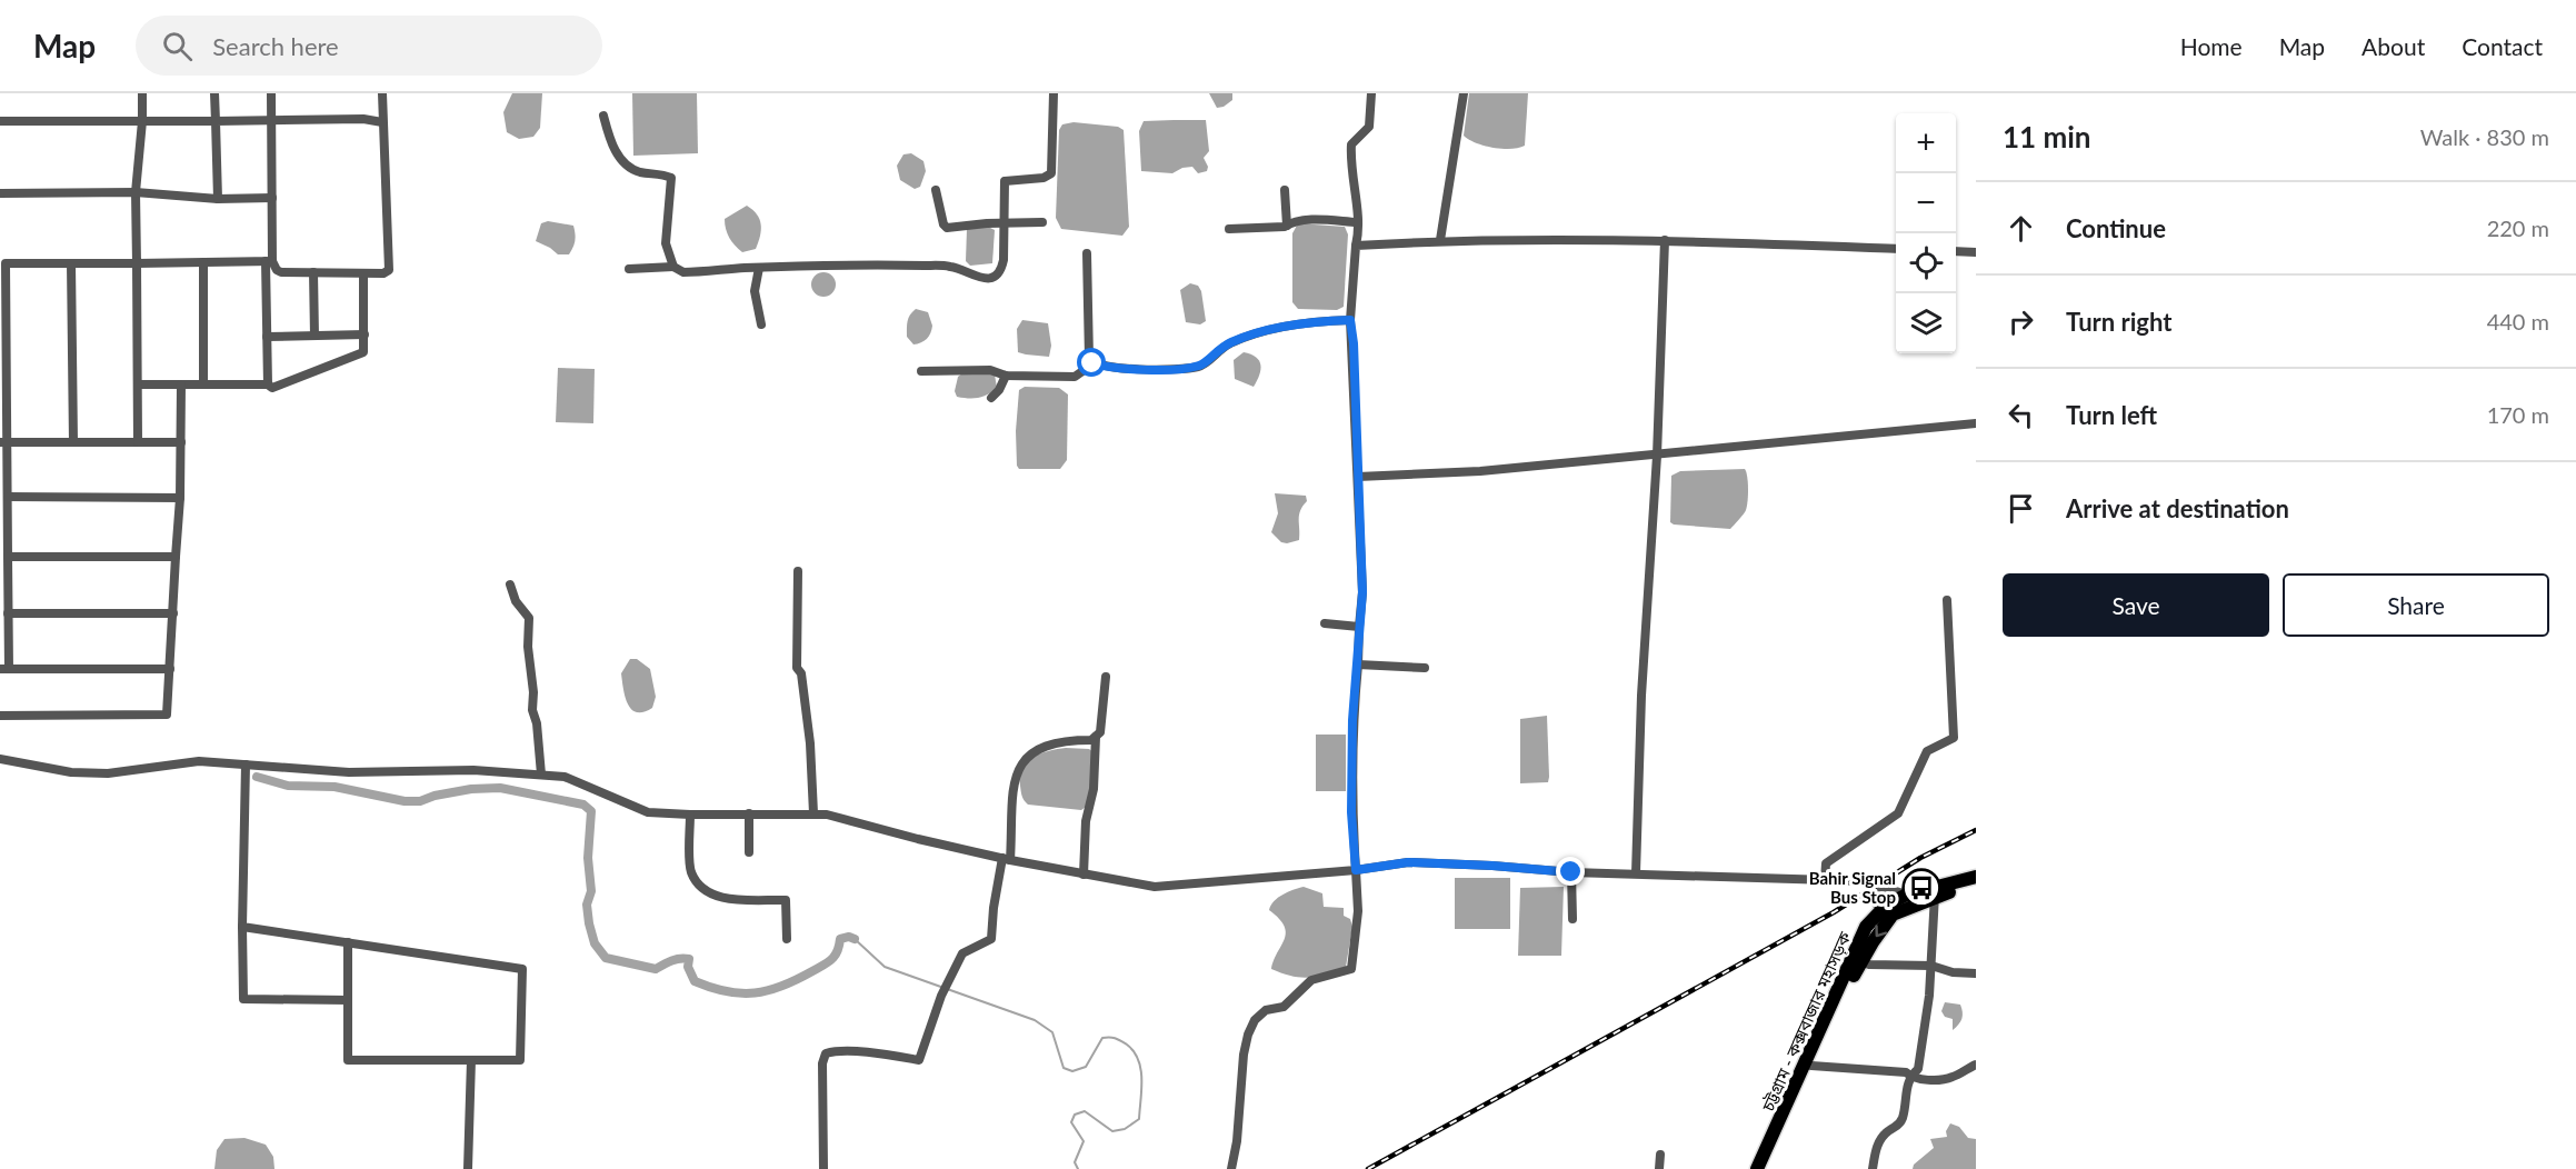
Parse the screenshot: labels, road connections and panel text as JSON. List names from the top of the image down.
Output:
{
  "streets": {
    "highway": ["চট্টগ্রাম - কক্সবাজার মহাসড়ক"]
  },
  "places": {
    "bus stop": ["Bahir Signal Bus Stop"]
  },
  "page": {
    "header": "Map",
    "search": "Search here",
    "nav": [
      "Home",
      "Map",
      "About",
      "Contact"
    ],
    "heading": ["11 min", "Walk · 830 m"],
    "map_buttons": ["+", "−"],
    "list": [
      ["Continue", "220 m"],
      ["Turn right", "440 m"],
      ["Turn left", "170 m"],
      "Arrive at destination"
    ],
    "buttons": ["Save", "Share"]
  }
}
